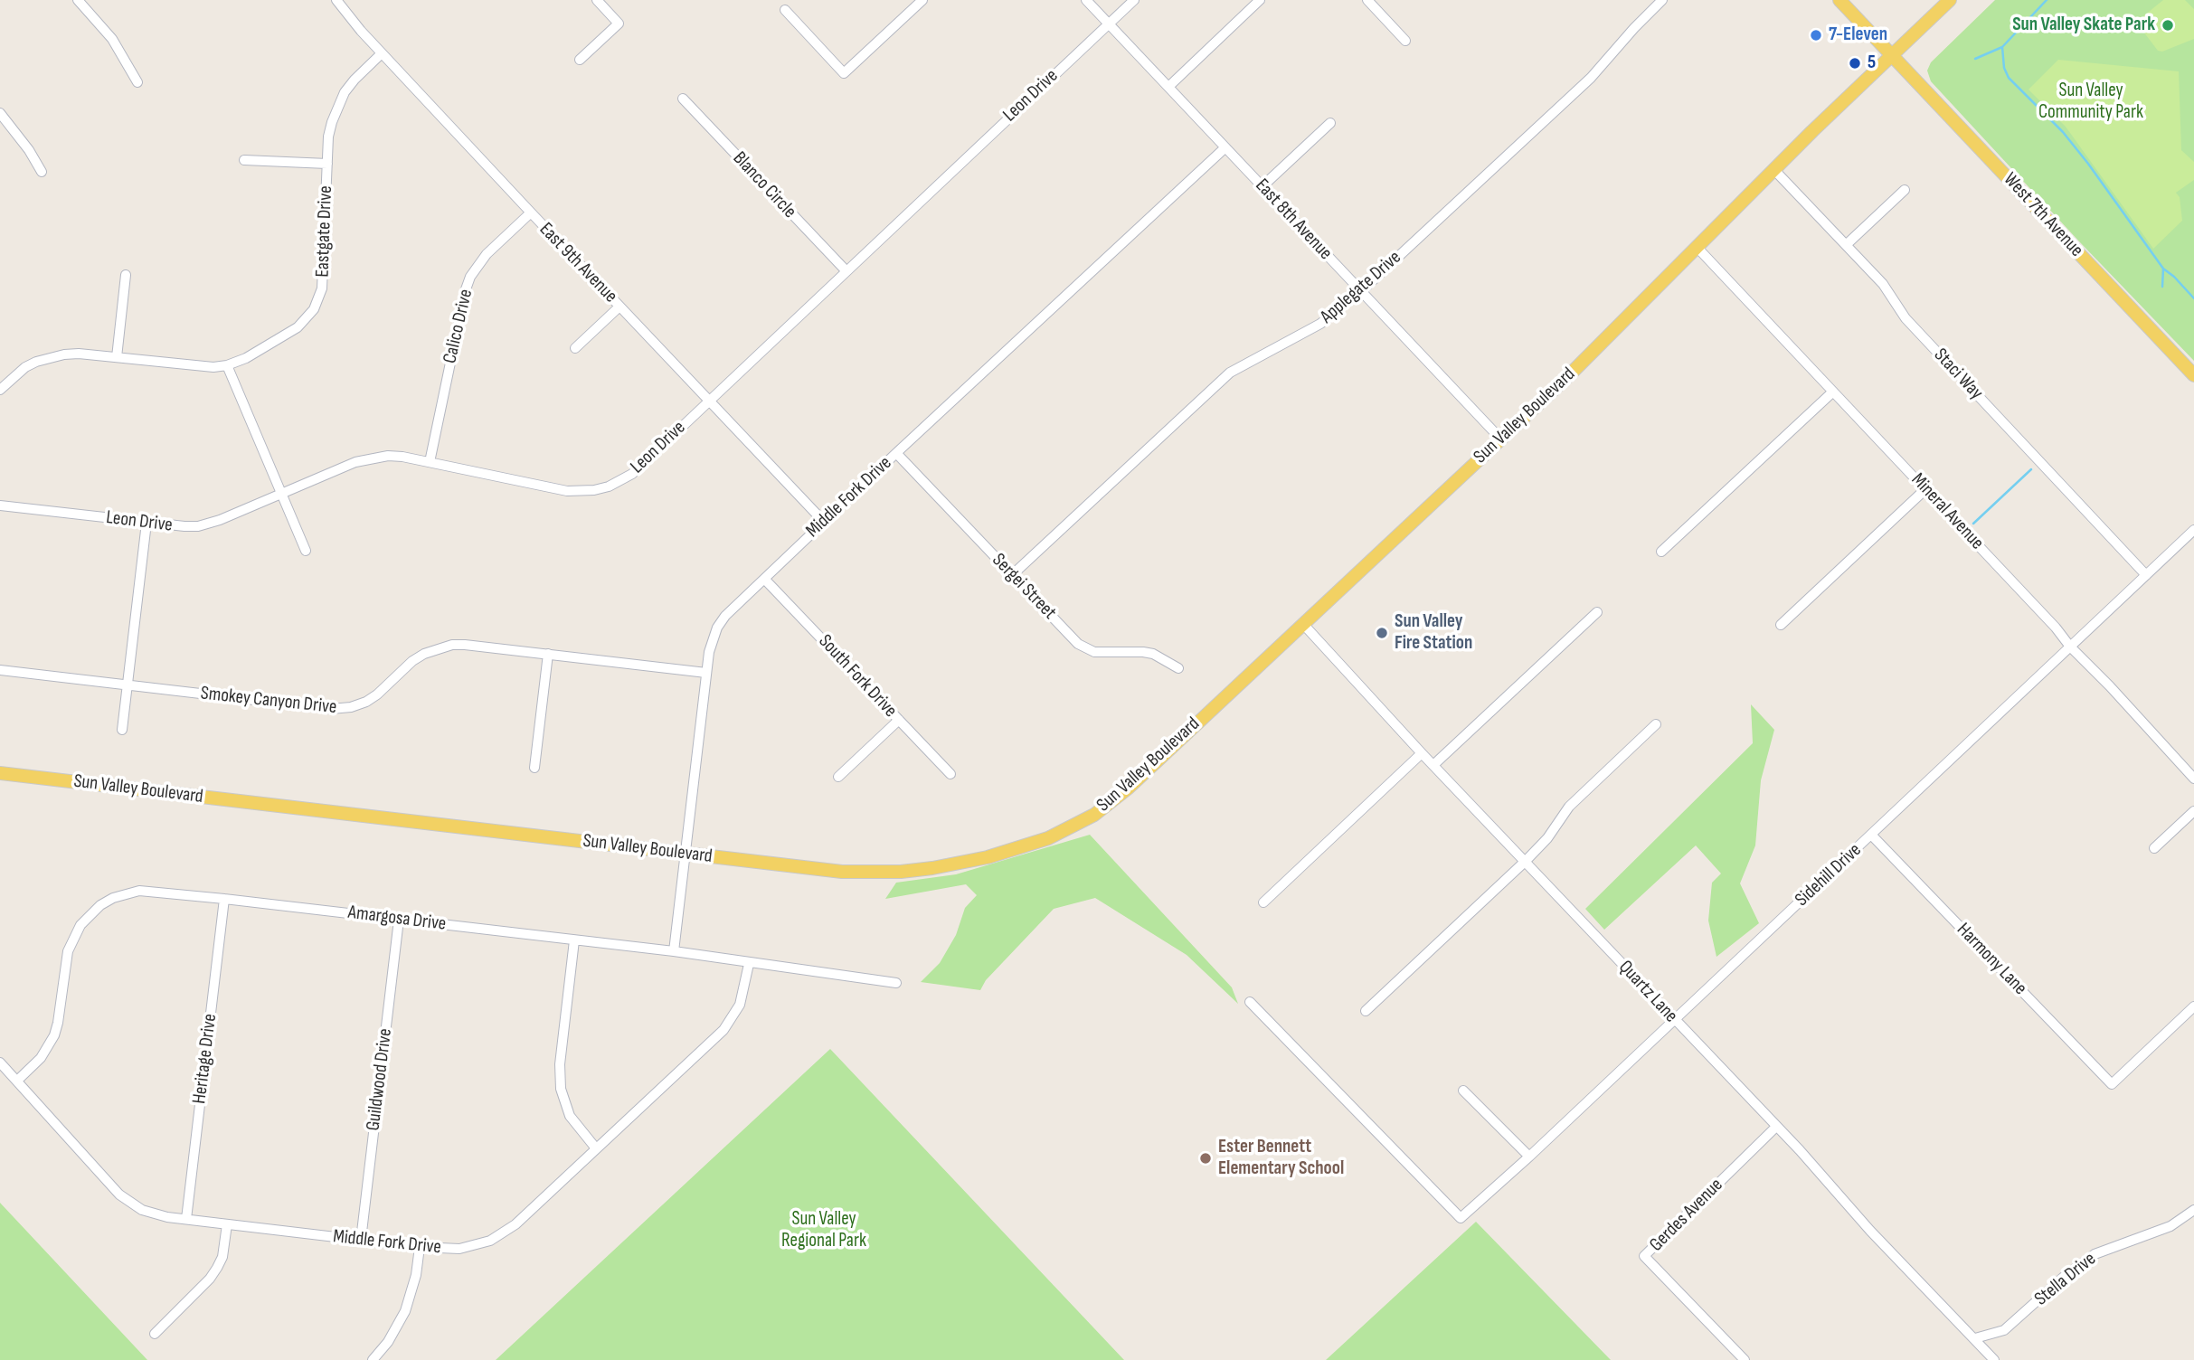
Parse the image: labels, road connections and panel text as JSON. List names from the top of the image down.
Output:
{
  "streets": {
    "main road": ["West 7th Avenue", "Sun Valley Boulevard"],
    "street": [
      "Leon Drive",
      "Blanco Circle",
      "East 8th Avenue",
      "Eastgate Drive",
      "East 9th Avenue",
      "Applegate Drive",
      "Calico Drive",
      "Staci Way",
      "Middle Fork Drive",
      "Mineral Avenue",
      "Sergei Street",
      "South Fork Drive",
      "Smokey Canyon Drive",
      "Sidehill Drive",
      "Amargosa Drive",
      "Harmony Lane",
      "Quartz Lane",
      "Heritage Drive",
      "Guildwood Drive",
      "Gerdes Avenue",
      "Stella Drive"
    ]
  },
  "crossings": [
    ["Leon Drive", "Blanco Circle"],
    ["Leon Drive", "East 8th Avenue"],
    ["Leon Drive", "East 9th Avenue"],
    ["Leon Drive", "Calico Drive"],
    ["West 7th Avenue", "Sun Valley Boulevard"],
    ["East 8th Avenue", "Applegate Drive"],
    ["East 8th Avenue", "Sun Valley Boulevard"],
    ["East 8th Avenue", "Middle Fork Drive"],
    ["Eastgate Drive", "East 9th Avenue"],
    ["East 9th Avenue", "Calico Drive"],
    ["East 9th Avenue", "Middle Fork Drive"],
    ["Applegate Drive", "Sergei Street"],
    ["Staci Way", "Sun Valley Boulevard"],
    ["Staci Way", "Sidehill Drive"],
    ["Sun Valley Boulevard", "Middle Fork Drive"],
    ["Sun Valley Boulevard", "Mineral Avenue"],
    ["Sun Valley Boulevard", "Quartz Lane"],
    ["Middle Fork Drive", "Sergei Street"],
    ["Middle Fork Drive", "South Fork Drive"],
    ["Middle Fork Drive", "Smokey Canyon Drive"],
    ["Middle Fork Drive", "Amargosa Drive"],
    ["Middle Fork Drive", "Heritage Drive"],
    ["Middle Fork Drive", "Guildwood Drive"],
    ["Mineral Avenue", "Sidehill Drive"],
    ["Sidehill Drive", "Harmony Lane"],
    ["Sidehill Drive", "Quartz Lane"],
    ["Amargosa Drive", "Heritage Drive"],
    ["Amargosa Drive", "Guildwood Drive"],
    ["Quartz Lane", "Gerdes Avenue"],
    ["Quartz Lane", "Stella Drive"]
  ],
  "parks": ["Sun Valley Community Park", "Sun Valley Regional Park"],
  "places": [
    "Sun Valley Skate Park",
    "7-Eleven",
    "5",
    "Sun Valley Fire Station",
    "Ester Bennett Elementary School"
  ]
}
